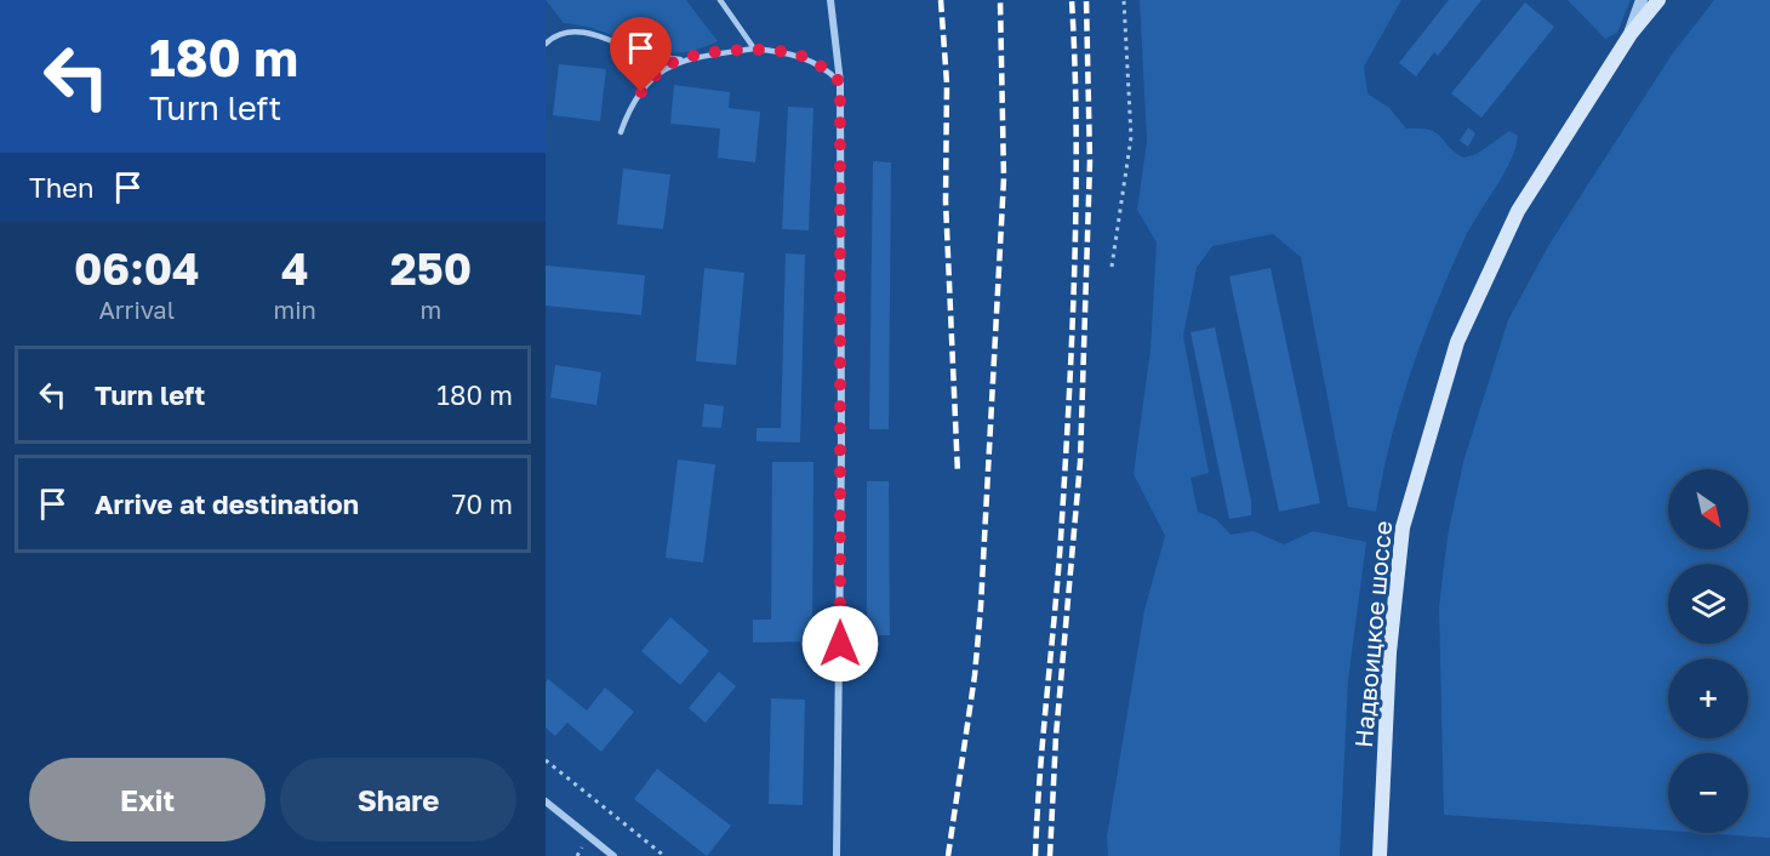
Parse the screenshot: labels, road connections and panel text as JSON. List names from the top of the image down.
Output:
{
  "streets": {
    "main road": ["Надвоицкое шоссе"]
  },
  "north": "bottom right",
  "page": {
    "turn": ["180 m", "Turn left"],
    "then": "Then",
    "eta": [
      "06:04",
      "Arrival",
      "4",
      "min",
      "250",
      "m"
    ],
    "list": [
      {
        "name": "Turn left",
        "value": "180 m"
      },
      {
        "name": "Arrive at destination",
        "value": "70 m"
      }
    ],
    "map_buttons": ["+", "−"],
    "buttons": ["Exit", "Share"]
  }
}
